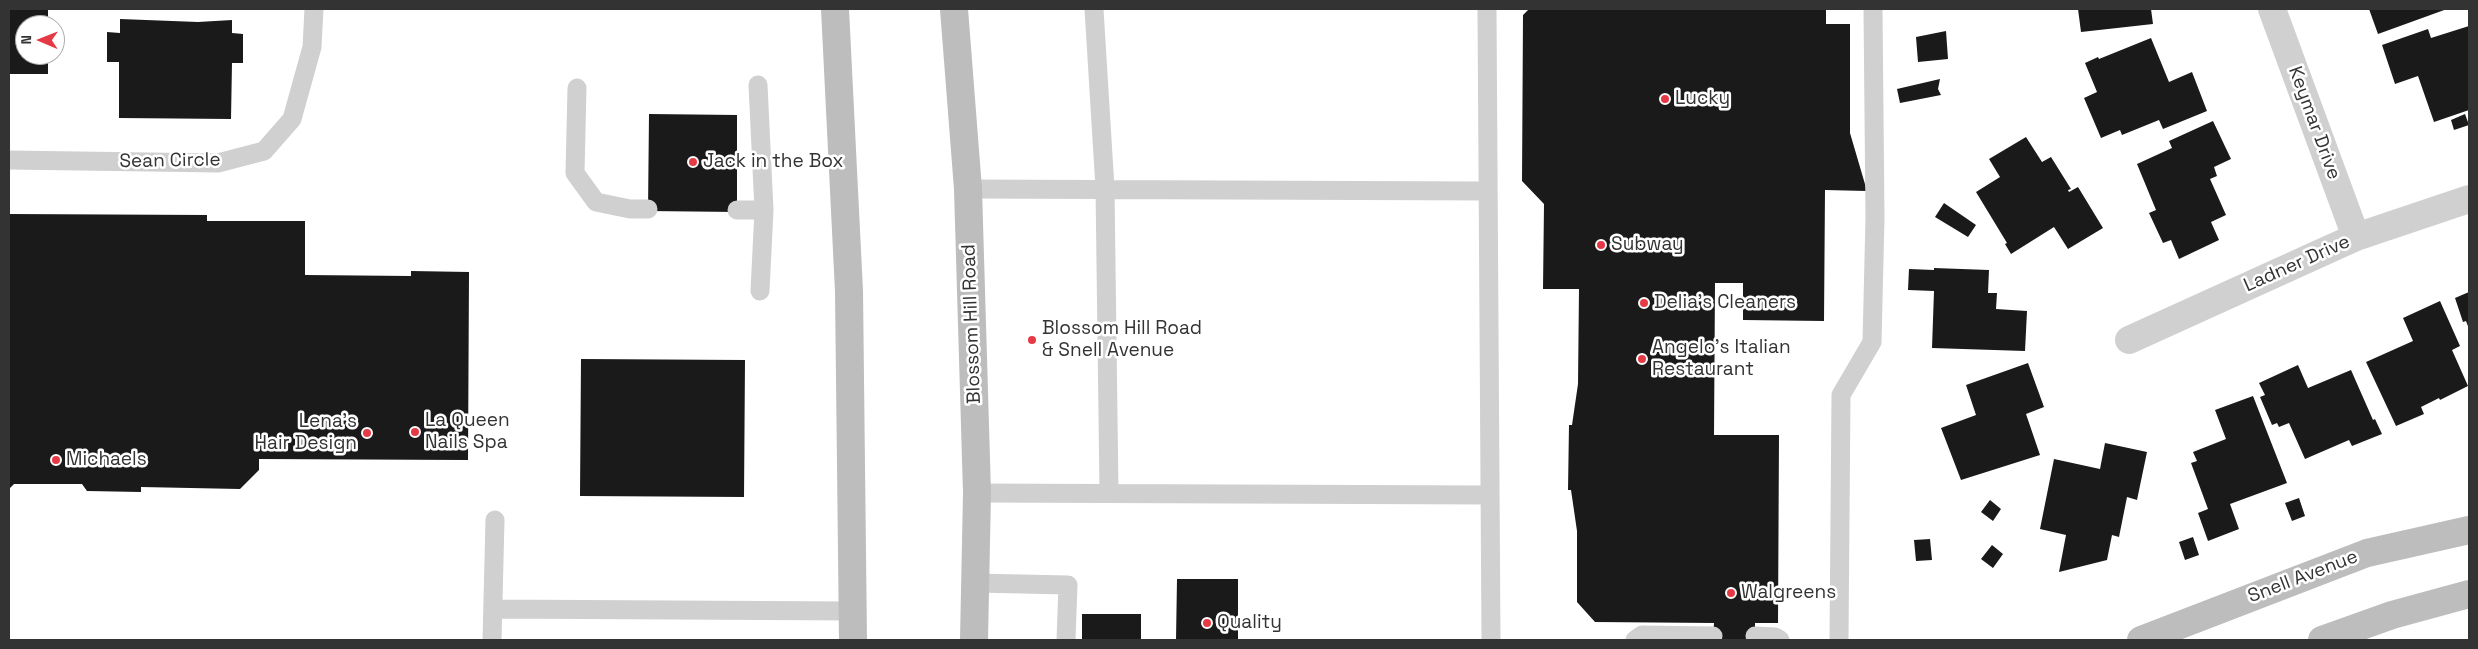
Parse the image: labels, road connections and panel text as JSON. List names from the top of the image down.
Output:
{
  "streets": {
    "main road": ["Blossom Hill Road", "Snell Avenue"],
    "street": ["Keymar Drive", "Ladner Drive"],
    "lane": ["Sean Circle"]
  },
  "crossings": [
    ["Keymar Drive", "Ladner Drive"]
  ],
  "places": [
    "Lucky",
    "Jack in the Box",
    "Subway",
    "Delia’s Cleaners",
    "Blossom Hill Road & Snell Avenue",
    "Angelo’s Italian Restaurant",
    "La Queen Nails Spa",
    "Lena’s Hair Design",
    "Michaels",
    "Walgreens",
    "Quality"
  ],
  "north": "left"
}
